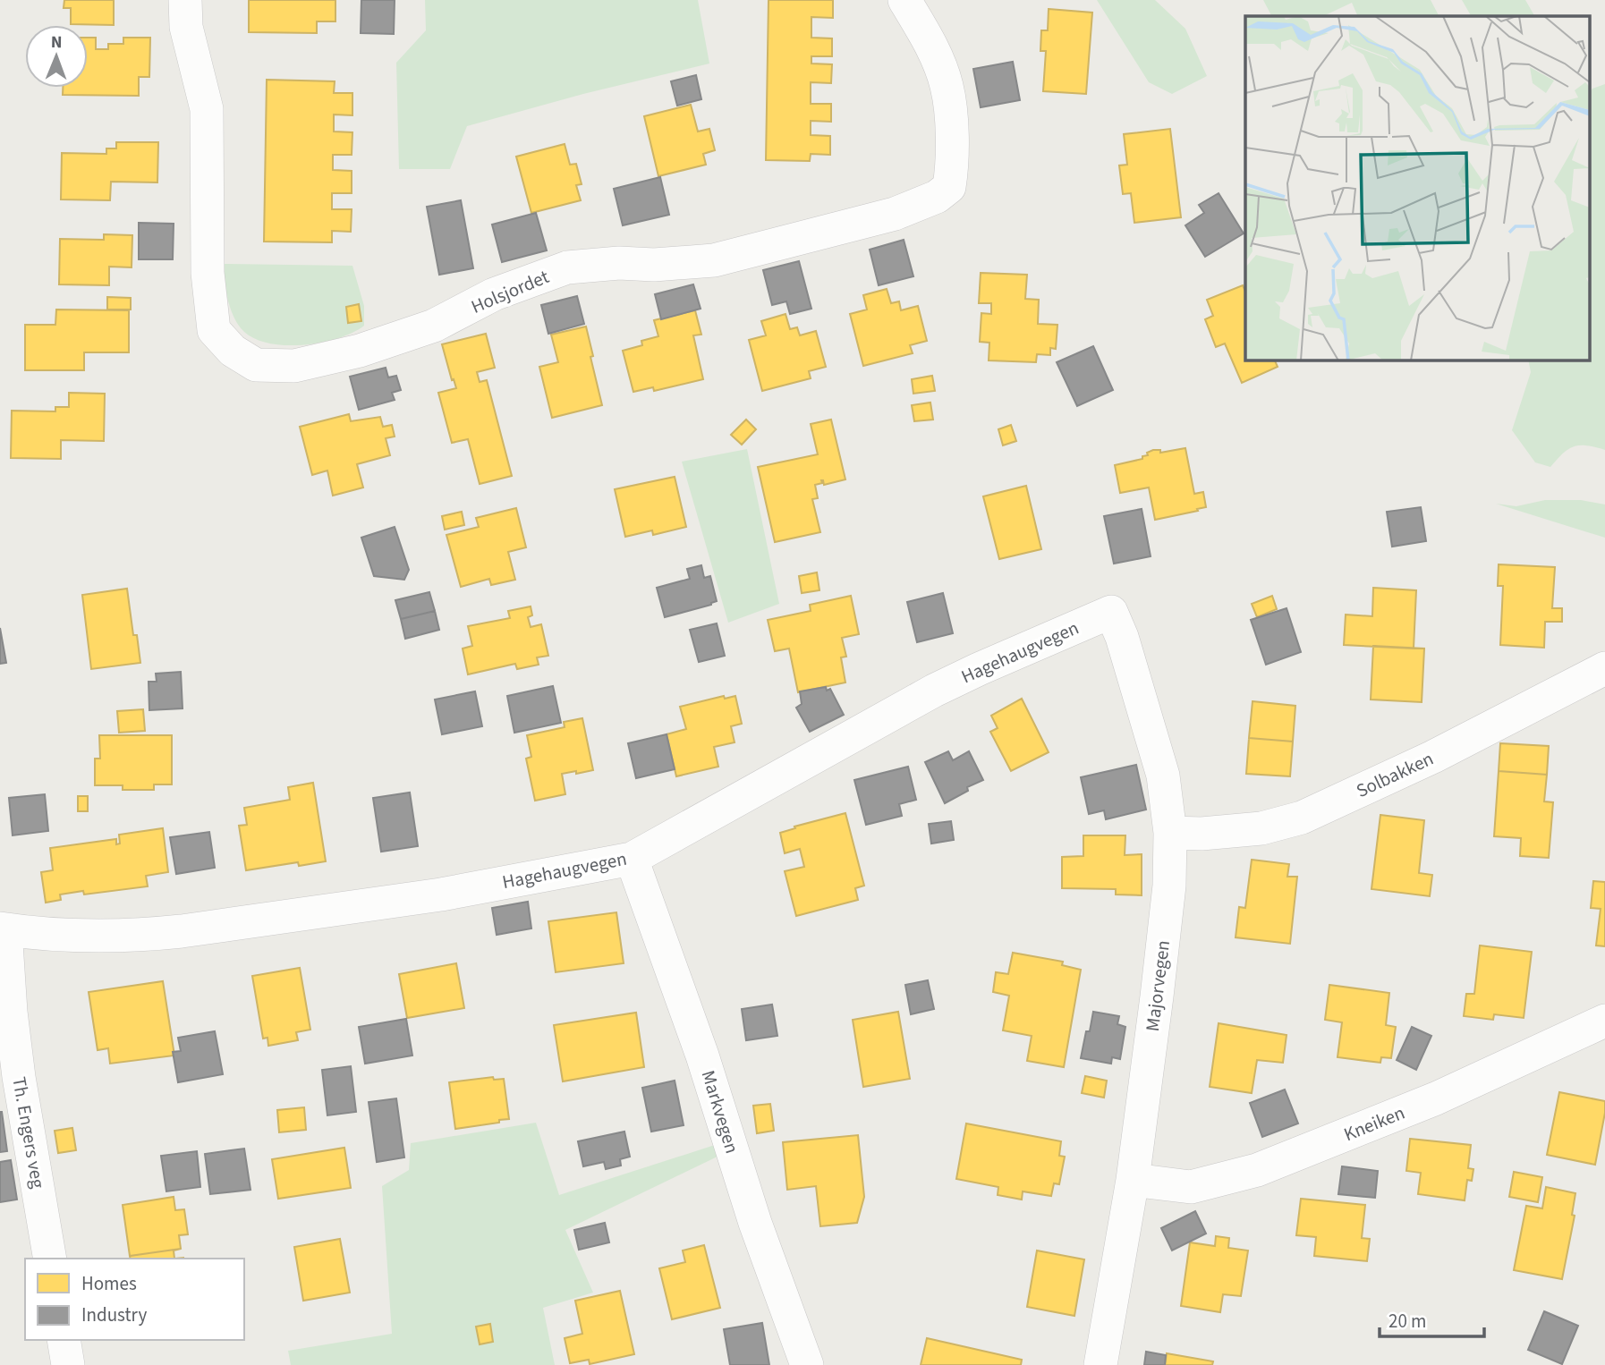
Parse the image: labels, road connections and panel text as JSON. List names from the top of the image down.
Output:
{
  "streets": {
    "street": [
      "Holsjordet",
      "Hagehaugvegen",
      "Solbakken",
      "Majorvegen",
      "Markvegen",
      "Kneiken",
      "Th. Engers veg"
    ]
  },
  "crossings": [
    ["Hagehaugvegen", "Majorvegen"],
    ["Hagehaugvegen", "Markvegen"],
    ["Hagehaugvegen", "Th. Engers veg"],
    ["Solbakken", "Majorvegen"],
    ["Majorvegen", "Kneiken"]
  ],
  "legend": ["Homes", "Industry"],
  "scale_bar": "20 m",
  "north": "top"
}
